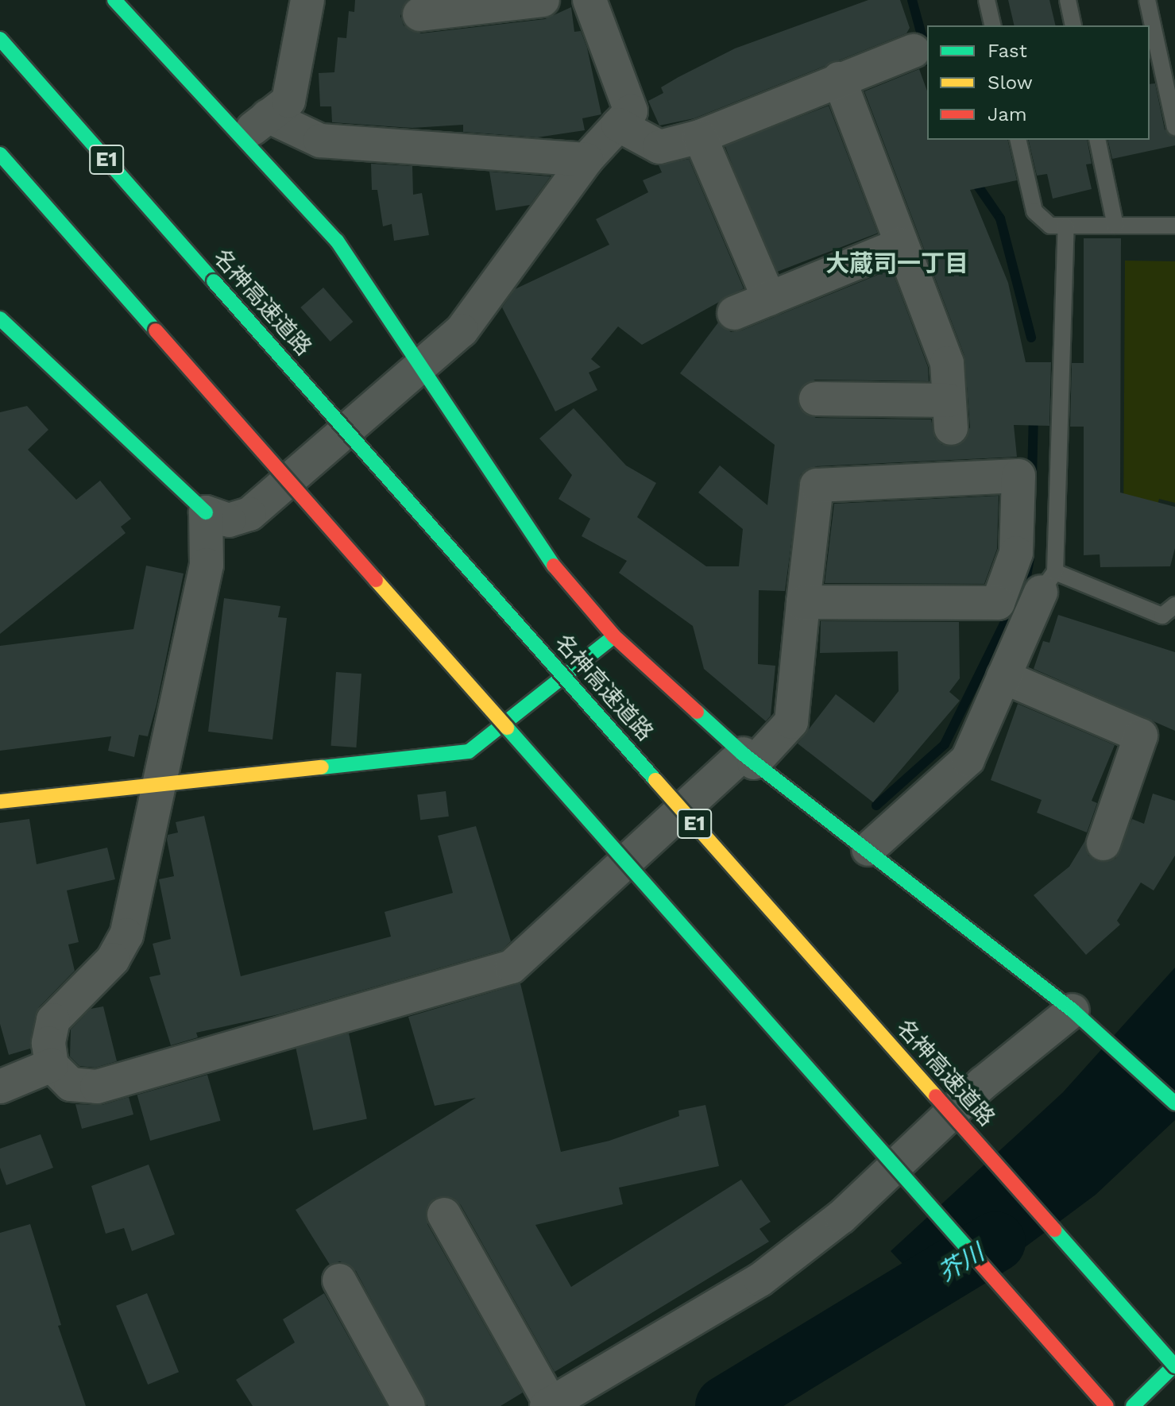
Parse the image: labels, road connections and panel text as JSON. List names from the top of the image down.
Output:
{
  "streets": {
    "main road": ["E1", "名神高速道路"]
  },
  "districts": ["大蔵司一丁目"],
  "water": ["芥川"],
  "legend": ["Fast", "Slow", "Jam"]
}
